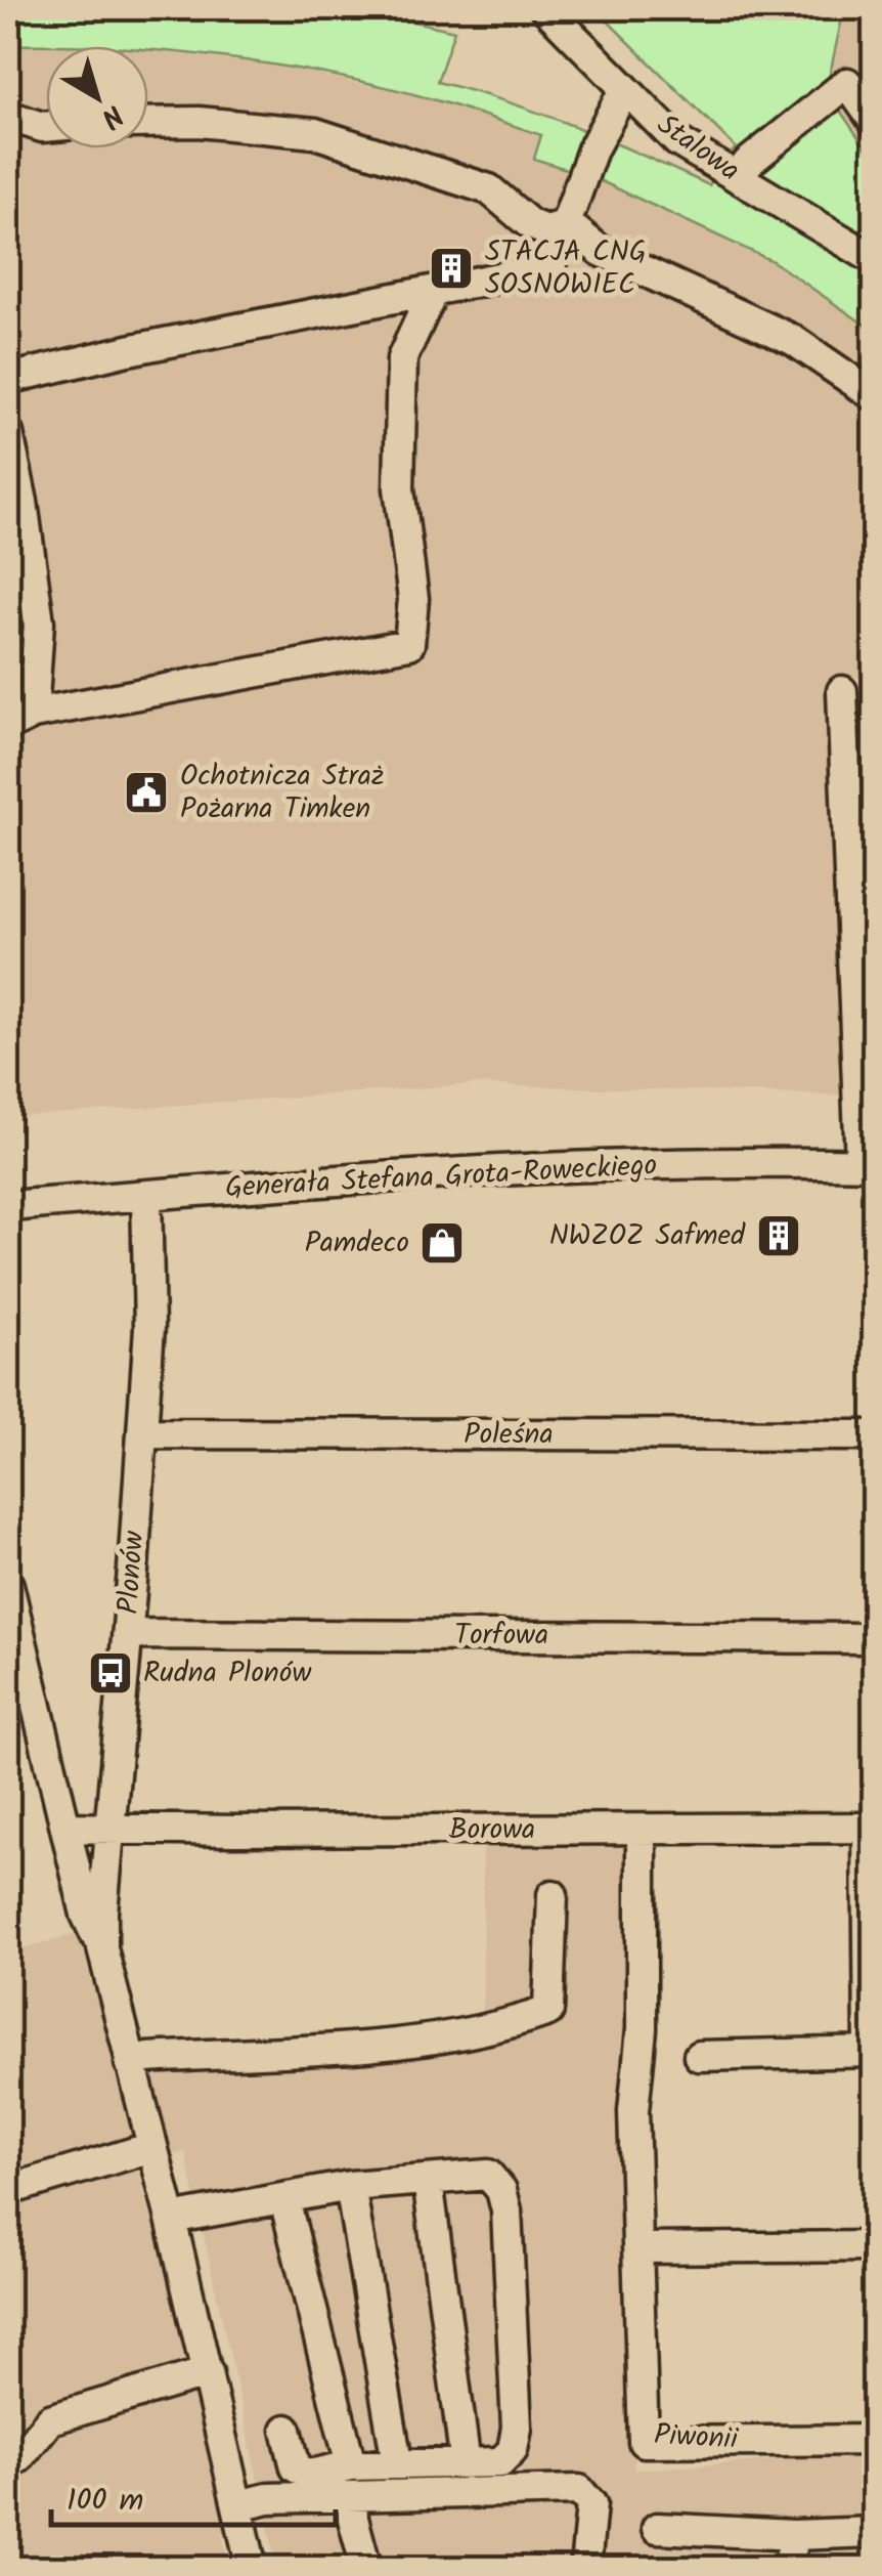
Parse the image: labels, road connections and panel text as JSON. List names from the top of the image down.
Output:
{
  "streets": {
    "street": [
      "Stalowa",
      "Generała Stefana Grota-Roweckiego",
      "Poleśna",
      "Plonów",
      "Torfowa",
      "Borowa",
      "Piwonii"
    ]
  },
  "crossings": [
    ["Generała Stefana Grota-Roweckiego", "Plonów"],
    ["Poleśna", "Plonów"],
    ["Plonów", "Torfowa"],
    ["Plonów", "Borowa"],
    ["Borowa", "Piwonii"]
  ],
  "places": {
    "building": ["STACJA CNG SOSNOWIEC", "NWZOZ Safmed"],
    "public building": ["Ochotnicza Straż Pożarna Timken"],
    "shop": ["Pamdeco"],
    "bus stop": ["Rudna Plonów"]
  },
  "scale_bar": "100 m",
  "north": "bottom right"
}
